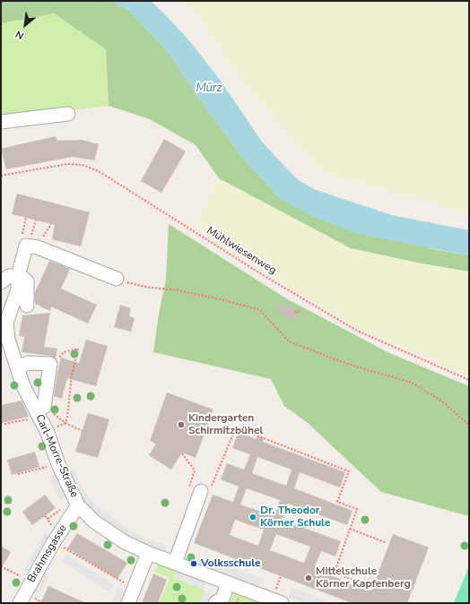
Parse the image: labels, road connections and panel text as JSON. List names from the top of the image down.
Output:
{
  "streets": {
    "street": ["Carl-Morre-Straße", "Brahmsgasse"],
    "path": ["Mühlwiesenweg"]
  },
  "crossings": [
    ["Carl-Morre-Straße", "Brahmsgasse"]
  ],
  "water": ["Mürz"],
  "places": [
    "Kindergarten Schirmitzbühel",
    "Dr. Theodor Körner Schule",
    "Volksschule",
    "Mittelschule Körner Kapfenberg"
  ],
  "north": "bottom left"
}
